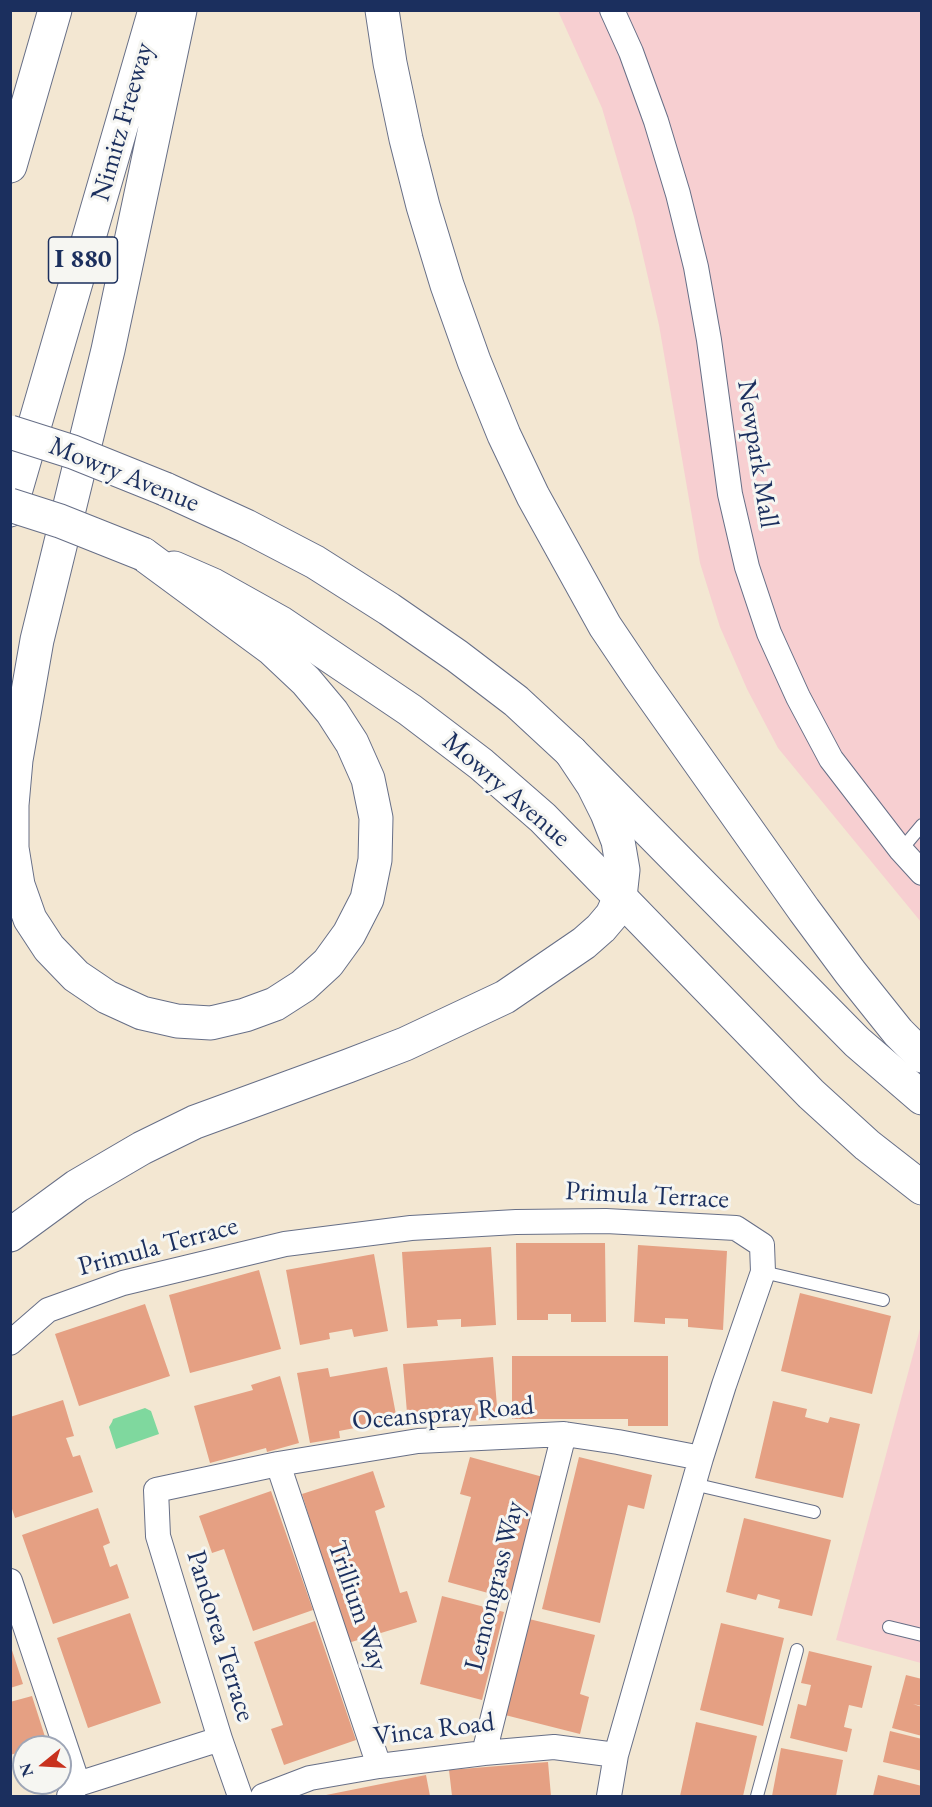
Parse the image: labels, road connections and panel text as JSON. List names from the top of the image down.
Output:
{
  "streets": {
    "main road": ["Nimitz Freeway", "I 880", "Mowry Avenue"],
    "street": [
      "Newpark Mall",
      "Primula Terrace",
      "Oceanspray Road",
      "Lemongrass Way",
      "Trillium Way",
      "Pandorea Terrace",
      "Vinca Road"
    ]
  },
  "crossings": [
    ["Primula Terrace", "Oceanspray Road"],
    ["Primula Terrace", "Vinca Road"],
    ["Oceanspray Road", "Lemongrass Way"],
    ["Oceanspray Road", "Trillium Way"],
    ["Oceanspray Road", "Pandorea Terrace"],
    ["Lemongrass Way", "Vinca Road"],
    ["Trillium Way", "Vinca Road"]
  ],
  "north": "left"
}
